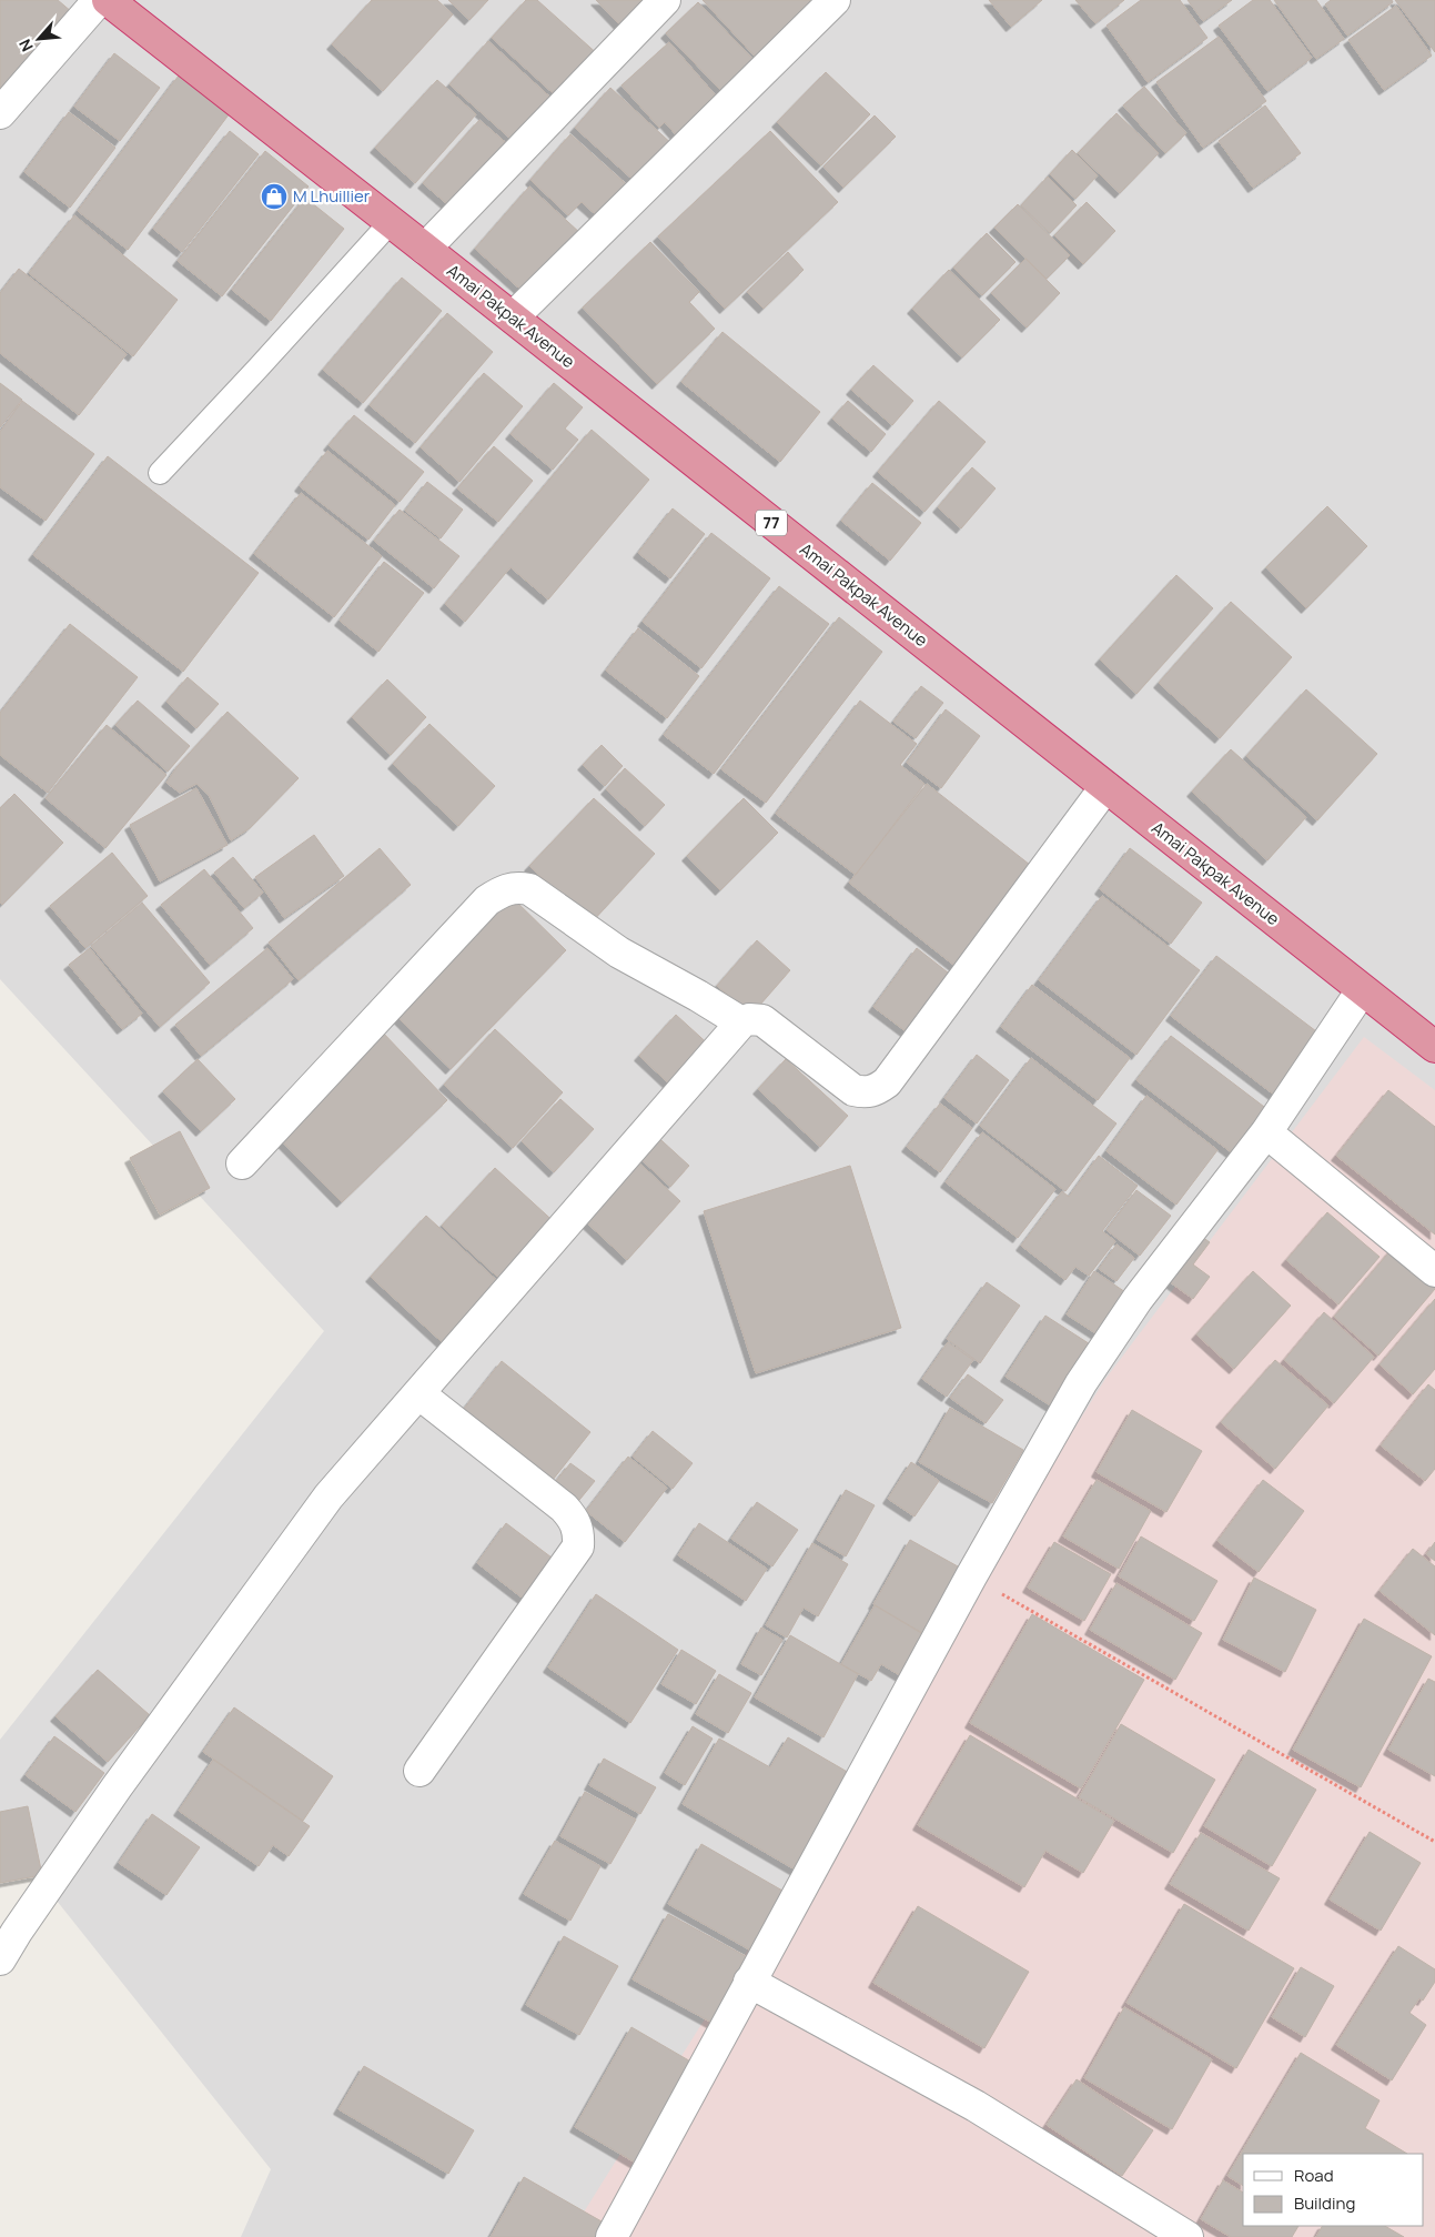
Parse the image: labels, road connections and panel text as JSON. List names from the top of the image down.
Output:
{
  "streets": {
    "highway": ["Amai Pakpak Avenue", "77"]
  },
  "places": {
    "shop": ["M Lhuillier"]
  },
  "legend": ["Road", "Building"],
  "north": "bottom left"
}
